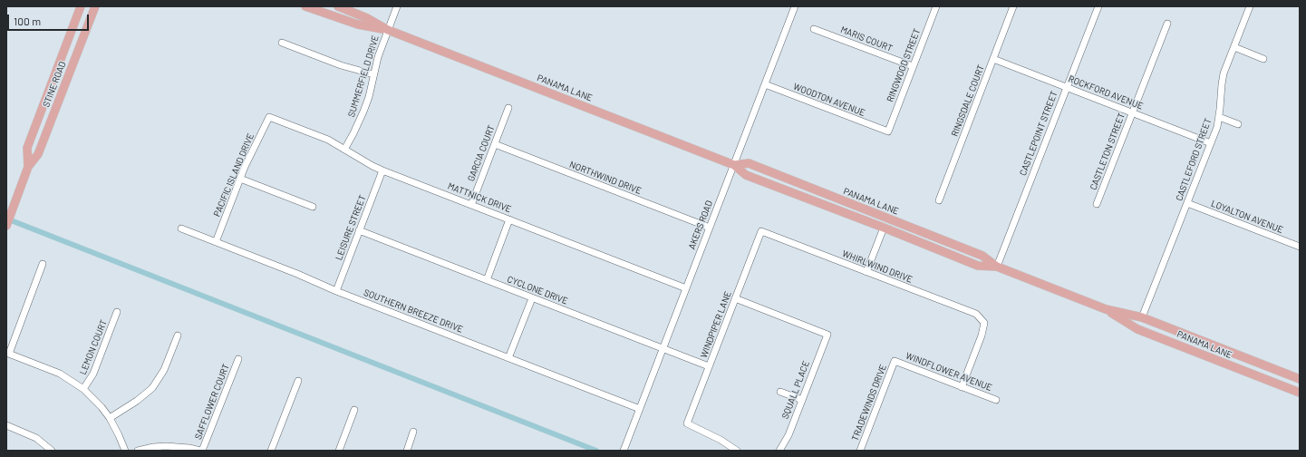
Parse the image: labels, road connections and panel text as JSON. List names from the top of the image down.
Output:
{
  "streets": {
    "main road": ["STINE ROAD", "PANAMA LANE"],
    "street": [
      "MARIS COURT",
      "RINGWOOD STREET",
      "SUMMERFIELD DRIVE",
      "ROCKFORD AVENUE",
      "WOODTON AVENUE",
      "RINGSDALE COURT",
      "CASTLEPOINT STREET",
      "CASTLETON STREET",
      "GARCIA COURT",
      "CASTLEFORD STREET",
      "PACIFIC ISLAND DRIVE",
      "NORTHWIND DRIVE",
      "MATTNICK DRIVE",
      "LOYALTON AVENUE",
      "AKERS ROAD",
      "LEISURE STREET",
      "WHIRLWIND DRIVE",
      "CYCLONE DRIVE",
      "SOUTHERN BREEZE DRIVE",
      "WINDPIPER LANE",
      "LEMON COURT",
      "WINDFLOWER AVENUE",
      "SQUALL PLACE",
      "SAFFLOWER COURT",
      "TRADEWINDS DRIVE"
    ]
  },
  "crossings": [
    ["MARIS COURT", "RINGWOOD STREET"],
    ["RINGWOOD STREET", "WOODTON AVENUE"],
    ["SUMMERFIELD DRIVE", "PANAMA LANE"],
    ["SUMMERFIELD DRIVE", "MATTNICK DRIVE"],
    ["PANAMA LANE", "CASTLEPOINT STREET"],
    ["PANAMA LANE", "CASTLEFORD STREET"],
    ["PANAMA LANE", "AKERS ROAD"],
    ["ROCKFORD AVENUE", "RINGSDALE COURT"],
    ["ROCKFORD AVENUE", "CASTLEPOINT STREET"],
    ["ROCKFORD AVENUE", "CASTLETON STREET"],
    ["ROCKFORD AVENUE", "CASTLEFORD STREET"],
    ["WOODTON AVENUE", "AKERS ROAD"],
    ["GARCIA COURT", "NORTHWIND DRIVE"],
    ["GARCIA COURT", "MATTNICK DRIVE"],
    ["CASTLEFORD STREET", "LOYALTON AVENUE"],
    ["PACIFIC ISLAND DRIVE", "MATTNICK DRIVE"],
    ["PACIFIC ISLAND DRIVE", "SOUTHERN BREEZE DRIVE"],
    ["NORTHWIND DRIVE", "AKERS ROAD"],
    ["MATTNICK DRIVE", "AKERS ROAD"],
    ["MATTNICK DRIVE", "LEISURE STREET"],
    ["AKERS ROAD", "CYCLONE DRIVE"],
    ["AKERS ROAD", "SOUTHERN BREEZE DRIVE"],
    ["LEISURE STREET", "CYCLONE DRIVE"],
    ["LEISURE STREET", "SOUTHERN BREEZE DRIVE"],
    ["WHIRLWIND DRIVE", "WINDPIPER LANE"],
    ["WHIRLWIND DRIVE", "WINDFLOWER AVENUE"],
    ["CYCLONE DRIVE", "WINDPIPER LANE"],
    ["WINDPIPER LANE", "SQUALL PLACE"],
    ["WINDFLOWER AVENUE", "TRADEWINDS DRIVE"]
  ],
  "scale_bar": "100 m"
}
